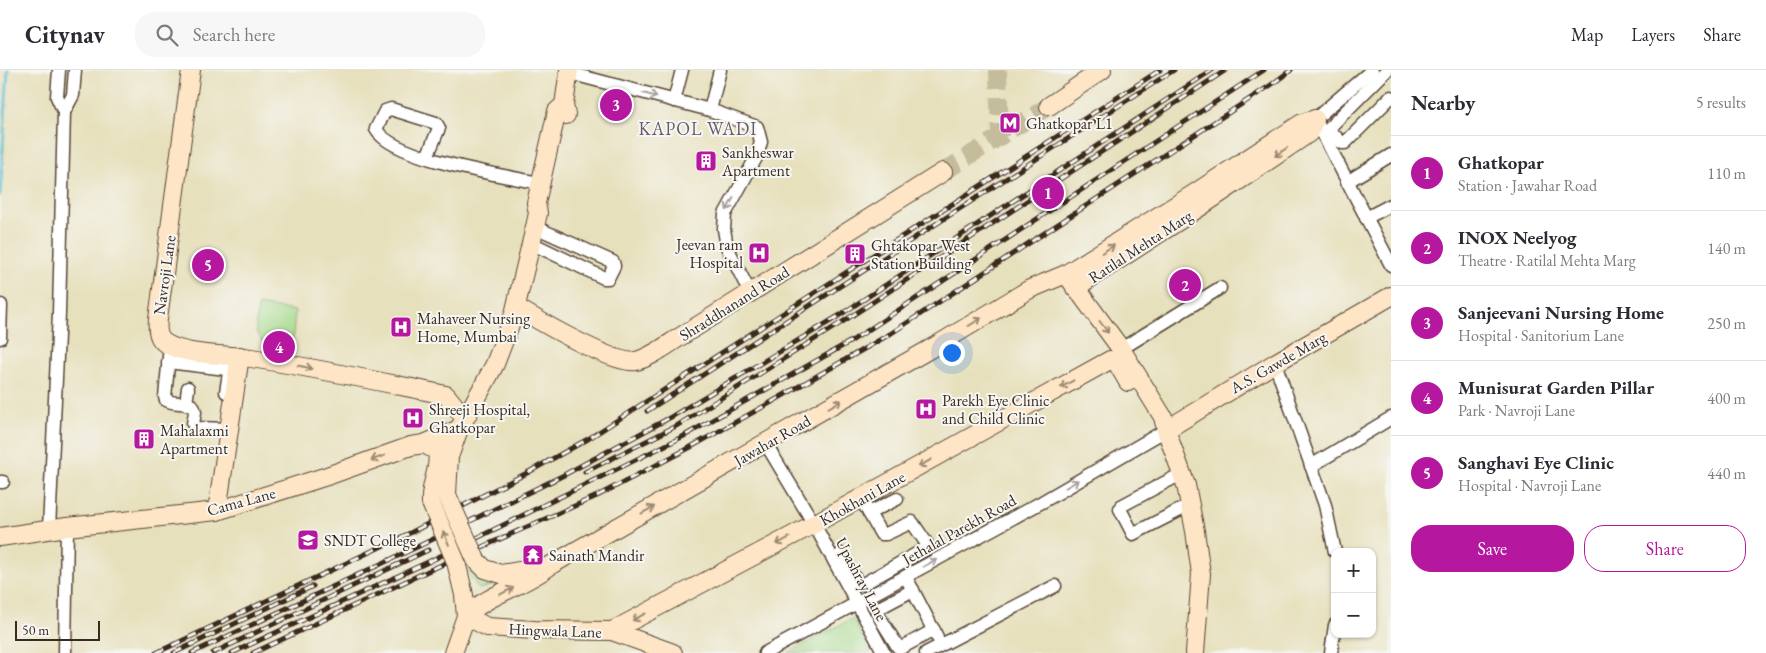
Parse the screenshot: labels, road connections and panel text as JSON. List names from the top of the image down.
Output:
{
  "streets": {
    "street": [
      "Ratilal Mehta Marg",
      "Navroji Lane",
      "Shraddhanand Road",
      "A.S. Gawde Marg",
      "Jawahar Road",
      "Khokhani Lane",
      "Cama Lane",
      "Jethalal Parekh Road",
      "Upashray Lane",
      "Hingwala Lane"
    ]
  },
  "crossings": [
    ["Ratilal Mehta Marg", "A.S. Gawde Marg"],
    ["Ratilal Mehta Marg", "Jawahar Road"],
    ["Ratilal Mehta Marg", "Khokhani Lane"],
    ["Ratilal Mehta Marg", "Jethalal Parekh Road"],
    ["A.S. Gawde Marg", "Jethalal Parekh Road"],
    ["Jawahar Road", "Upashray Lane"],
    ["Jawahar Road", "Hingwala Lane"],
    ["Khokhani Lane", "Upashray Lane"],
    ["Khokhani Lane", "Hingwala Lane"],
    ["Jethalal Parekh Road", "Upashray Lane"]
  ],
  "one_way": ["Jawahar Road", "Khokhani Lane", "Cama Lane"],
  "districts": ["KAPOL WADI"],
  "places": {
    "metro station": ["Ghatkopar L1"],
    "building": ["Sankheswar Apartment", "Ghtakopar West Station Building", "Mahalaxmi Apartment"],
    "hospital": [
      "Jeevan ram Hospital",
      "Mahaveer Nursing Home, Mumbai",
      "Parekh Eye Clinic and Child Clinic",
      "Shreeji Hospital, Ghatkopar"
    ],
    "school or university": ["SNDT College"],
    "temple": ["Sainath Mandir"]
  },
  "scale_bar": "50 m",
  "page": {
    "header": "Citynav",
    "search": "Search here",
    "nav": ["Map", "Layers", "Share"],
    "heading": ["Nearby", "5 results"],
    "pins": [
      "3",
      "1",
      "5",
      "2",
      "4"
    ],
    "list": [
      {
        "mark": "1",
        "name": "Ghatkopar",
        "note": "Station · Jawahar Road",
        "value": "110 m"
      },
      {
        "mark": "2",
        "name": "INOX Neelyog",
        "note": "Theatre · Ratilal Mehta Marg",
        "value": "140 m"
      },
      {
        "mark": "3",
        "name": "Sanjeevani Nursing Home",
        "note": "Hospital · Sanitorium Lane",
        "value": "250 m"
      },
      {
        "mark": "4",
        "name": "Munisurat Garden Pillar",
        "note": "Park · Navroji Lane",
        "value": "400 m"
      },
      {
        "mark": "5",
        "name": "Sanghavi Eye Clinic",
        "note": "Hospital · Navroji Lane",
        "value": "440 m"
      }
    ],
    "buttons": ["Save", "Share"],
    "map_buttons": ["+", "−"],
    "scale": "50 m"
  }
}
